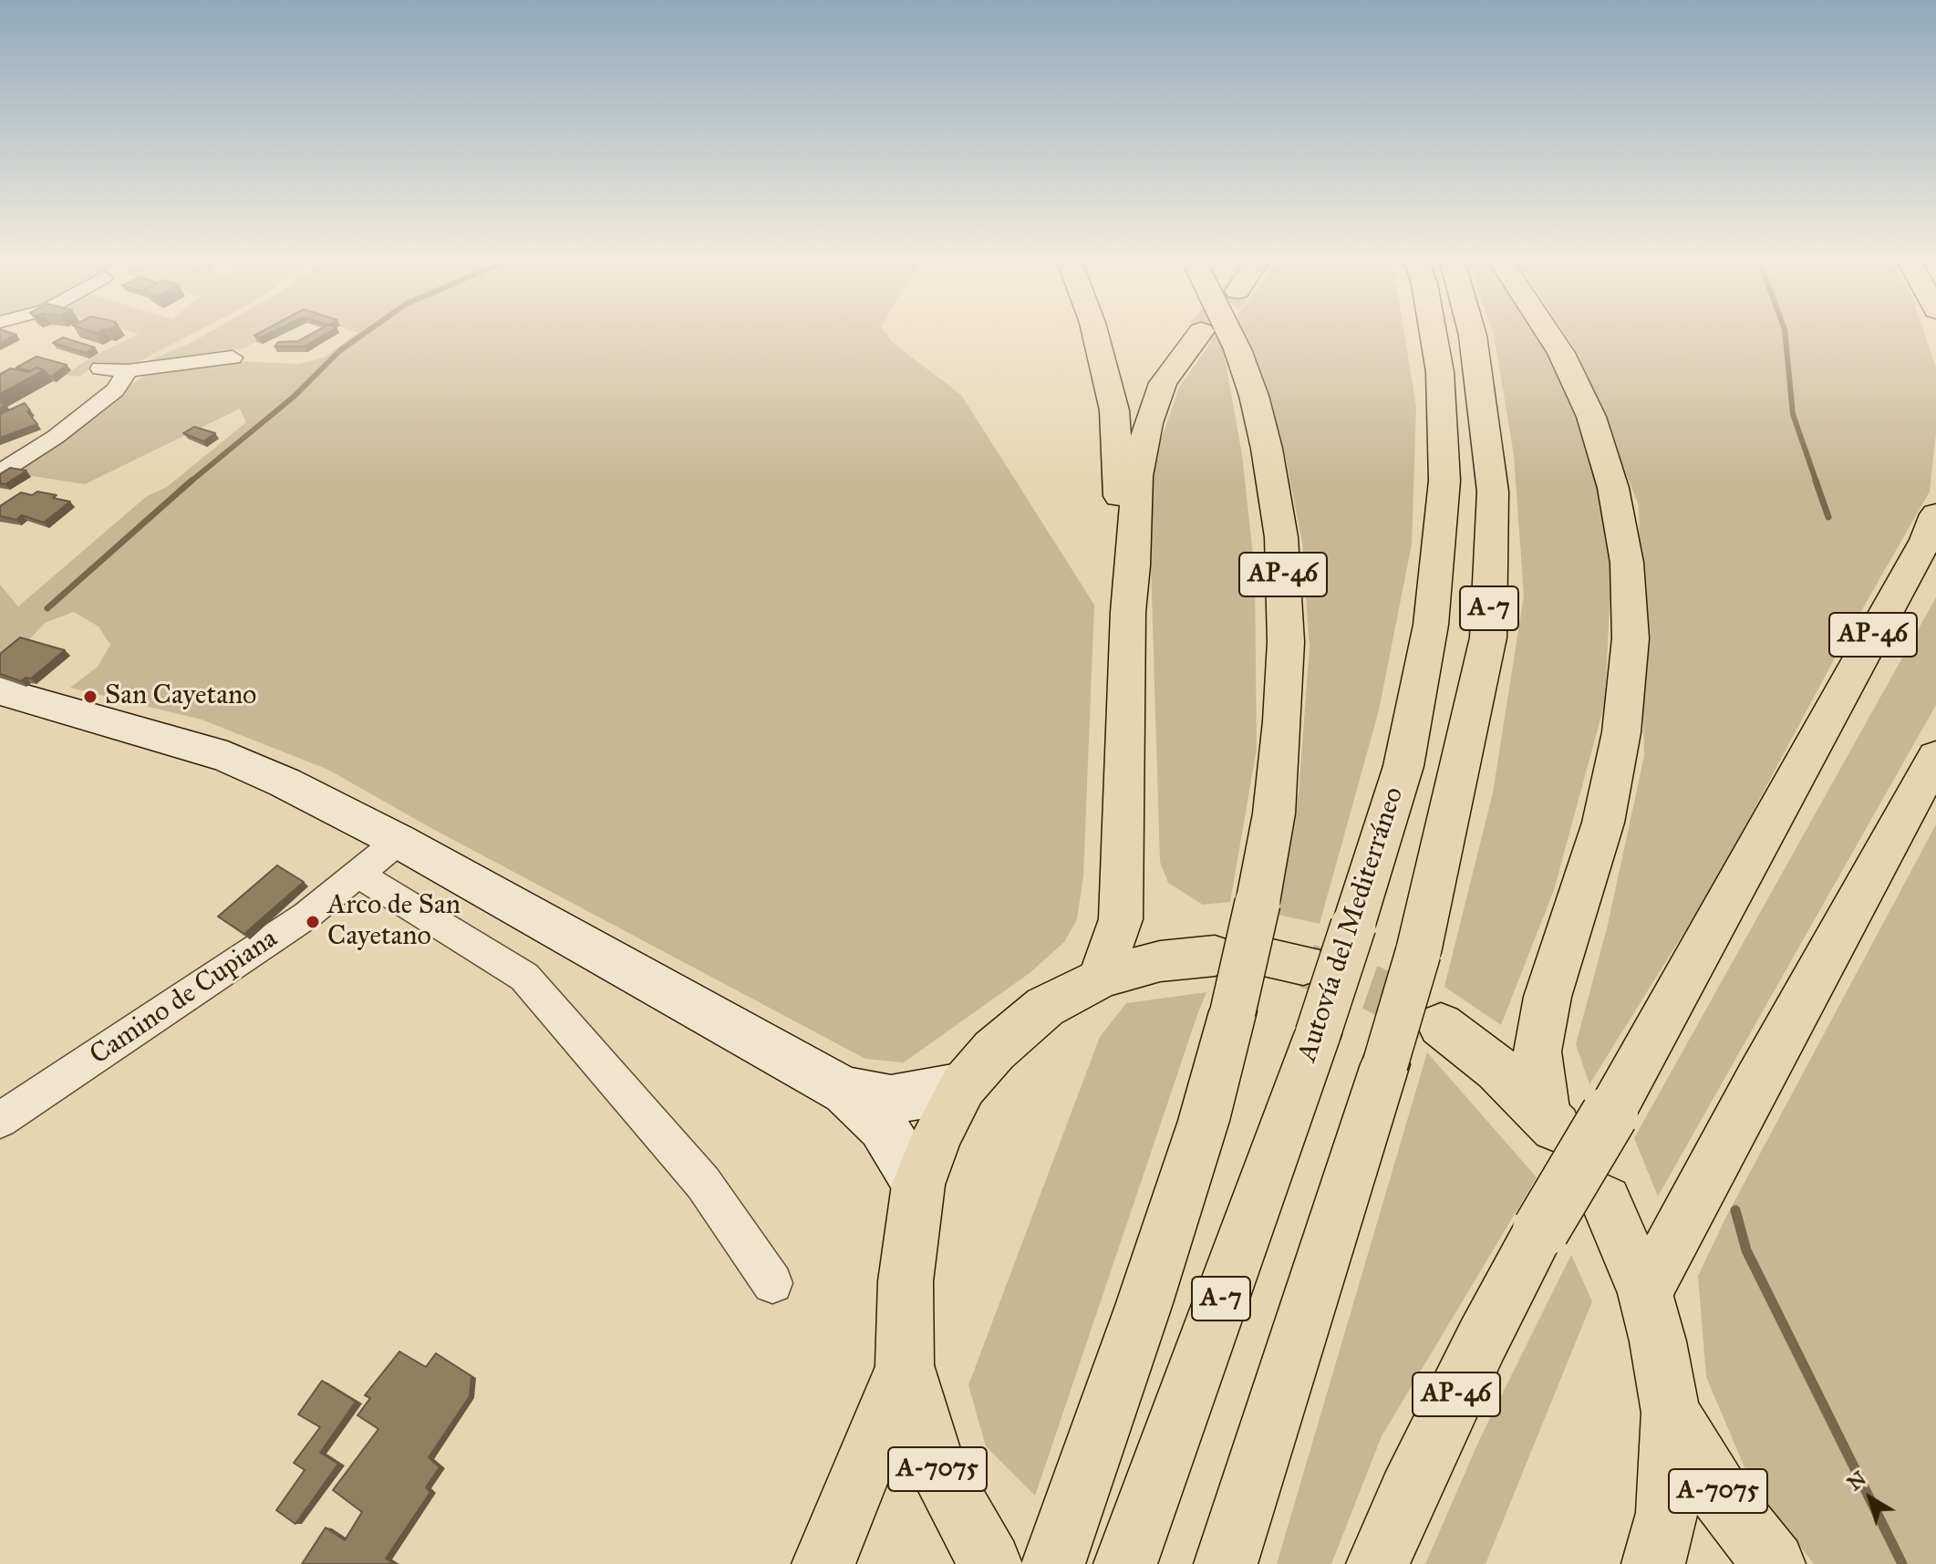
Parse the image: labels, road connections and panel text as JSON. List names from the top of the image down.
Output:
{
  "streets": {
    "main road": [
      "AP-46",
      "A-7",
      "Autovía del Mediterráneo",
      "A-7075"
    ],
    "street": ["Camino de Cupiana"]
  },
  "places": ["San Cayetano", "Arco de San Cayetano"],
  "north": "top left"
}
